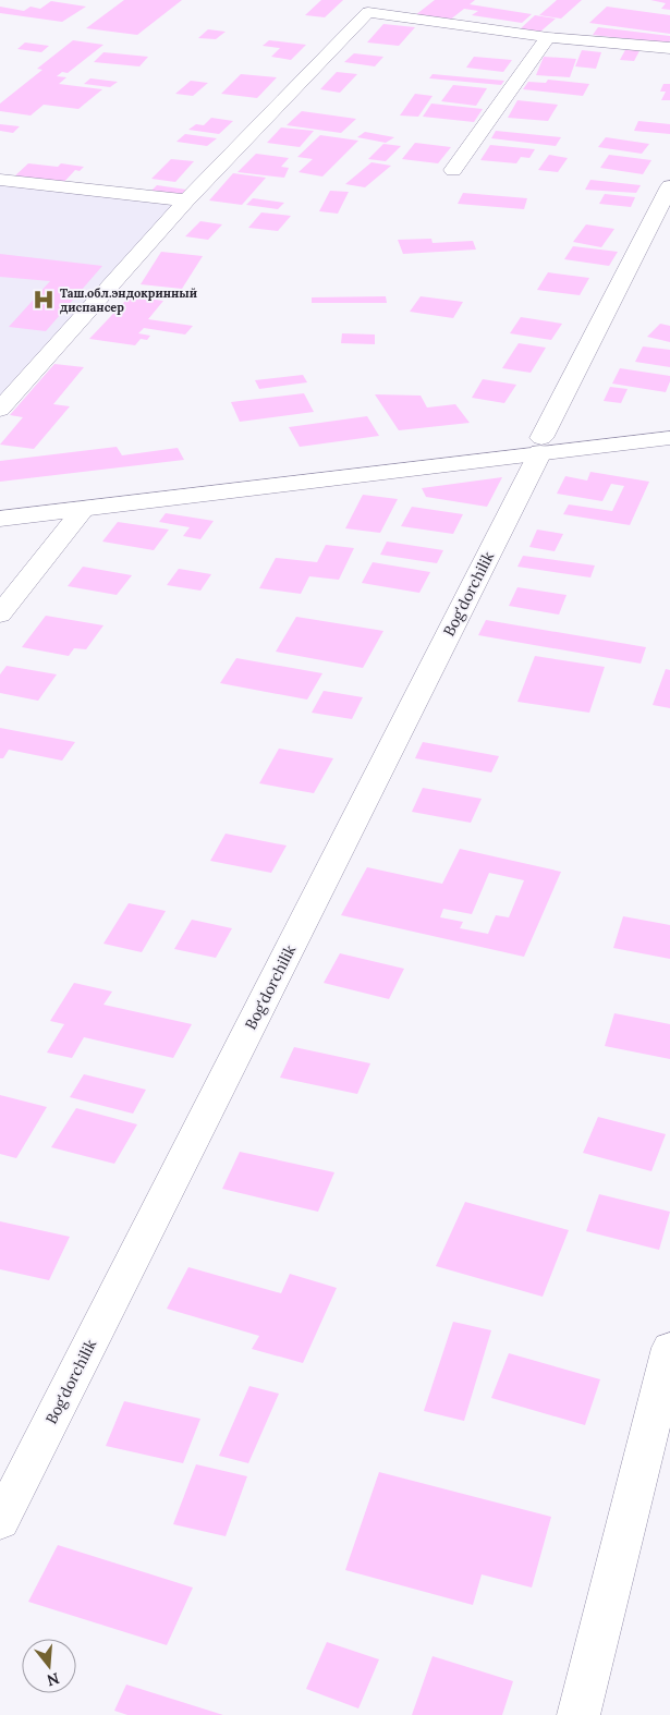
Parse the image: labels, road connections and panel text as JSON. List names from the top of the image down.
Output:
{
  "streets": {
    "street": ["Bog'dorchilik"]
  },
  "places": {
    "hospital": ["Таш.обл.эндокринный диспансер"]
  },
  "north": "bottom"
}
